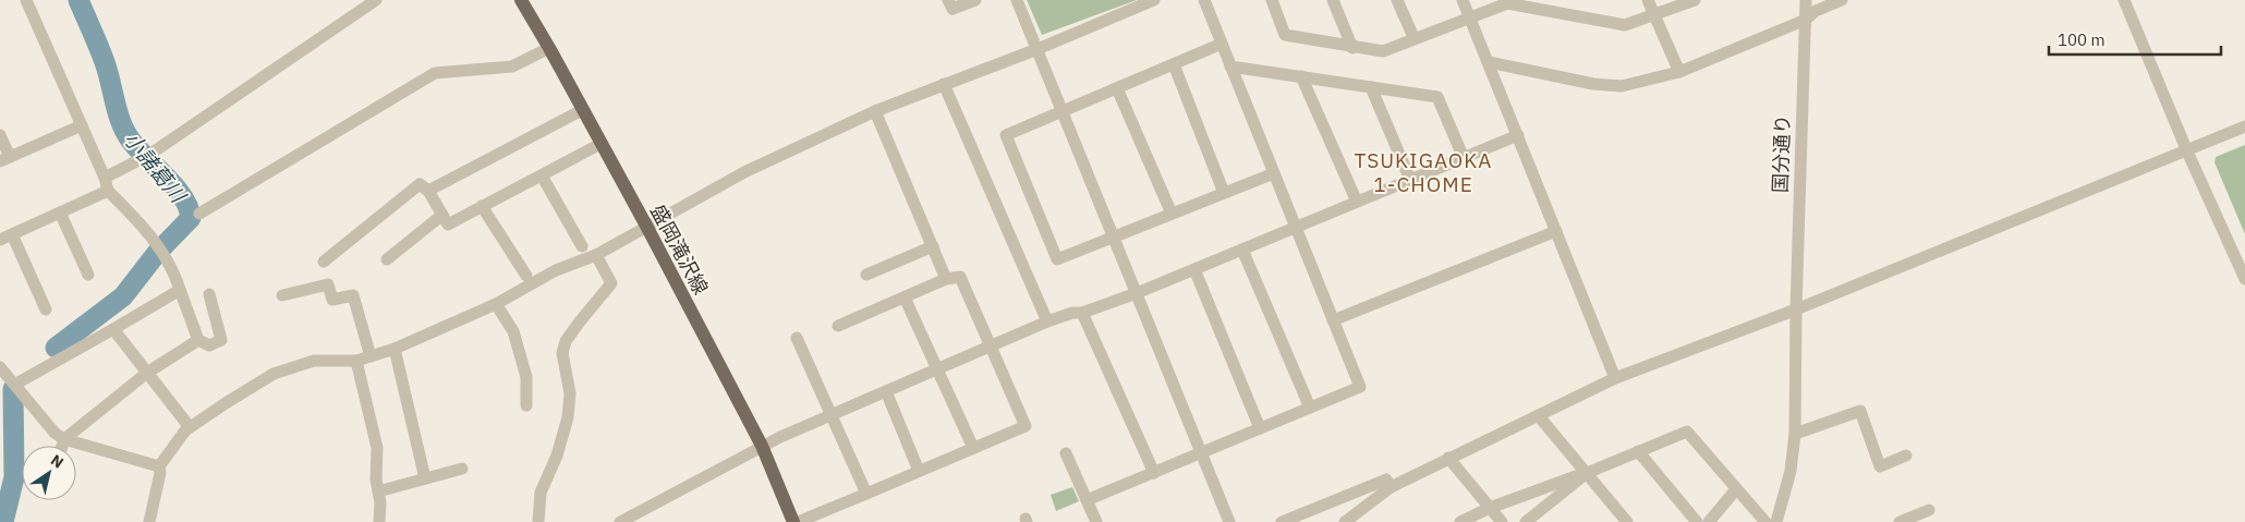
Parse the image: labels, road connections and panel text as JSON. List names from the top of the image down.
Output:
{
  "streets": {
    "main road": ["盛岡滝沢線"],
    "street": ["国分通り"]
  },
  "districts": ["TSUKIGAOKA 1-CHOME"],
  "water": ["小諸葛川"],
  "scale_bar": "100 m",
  "north": "top right"
}
